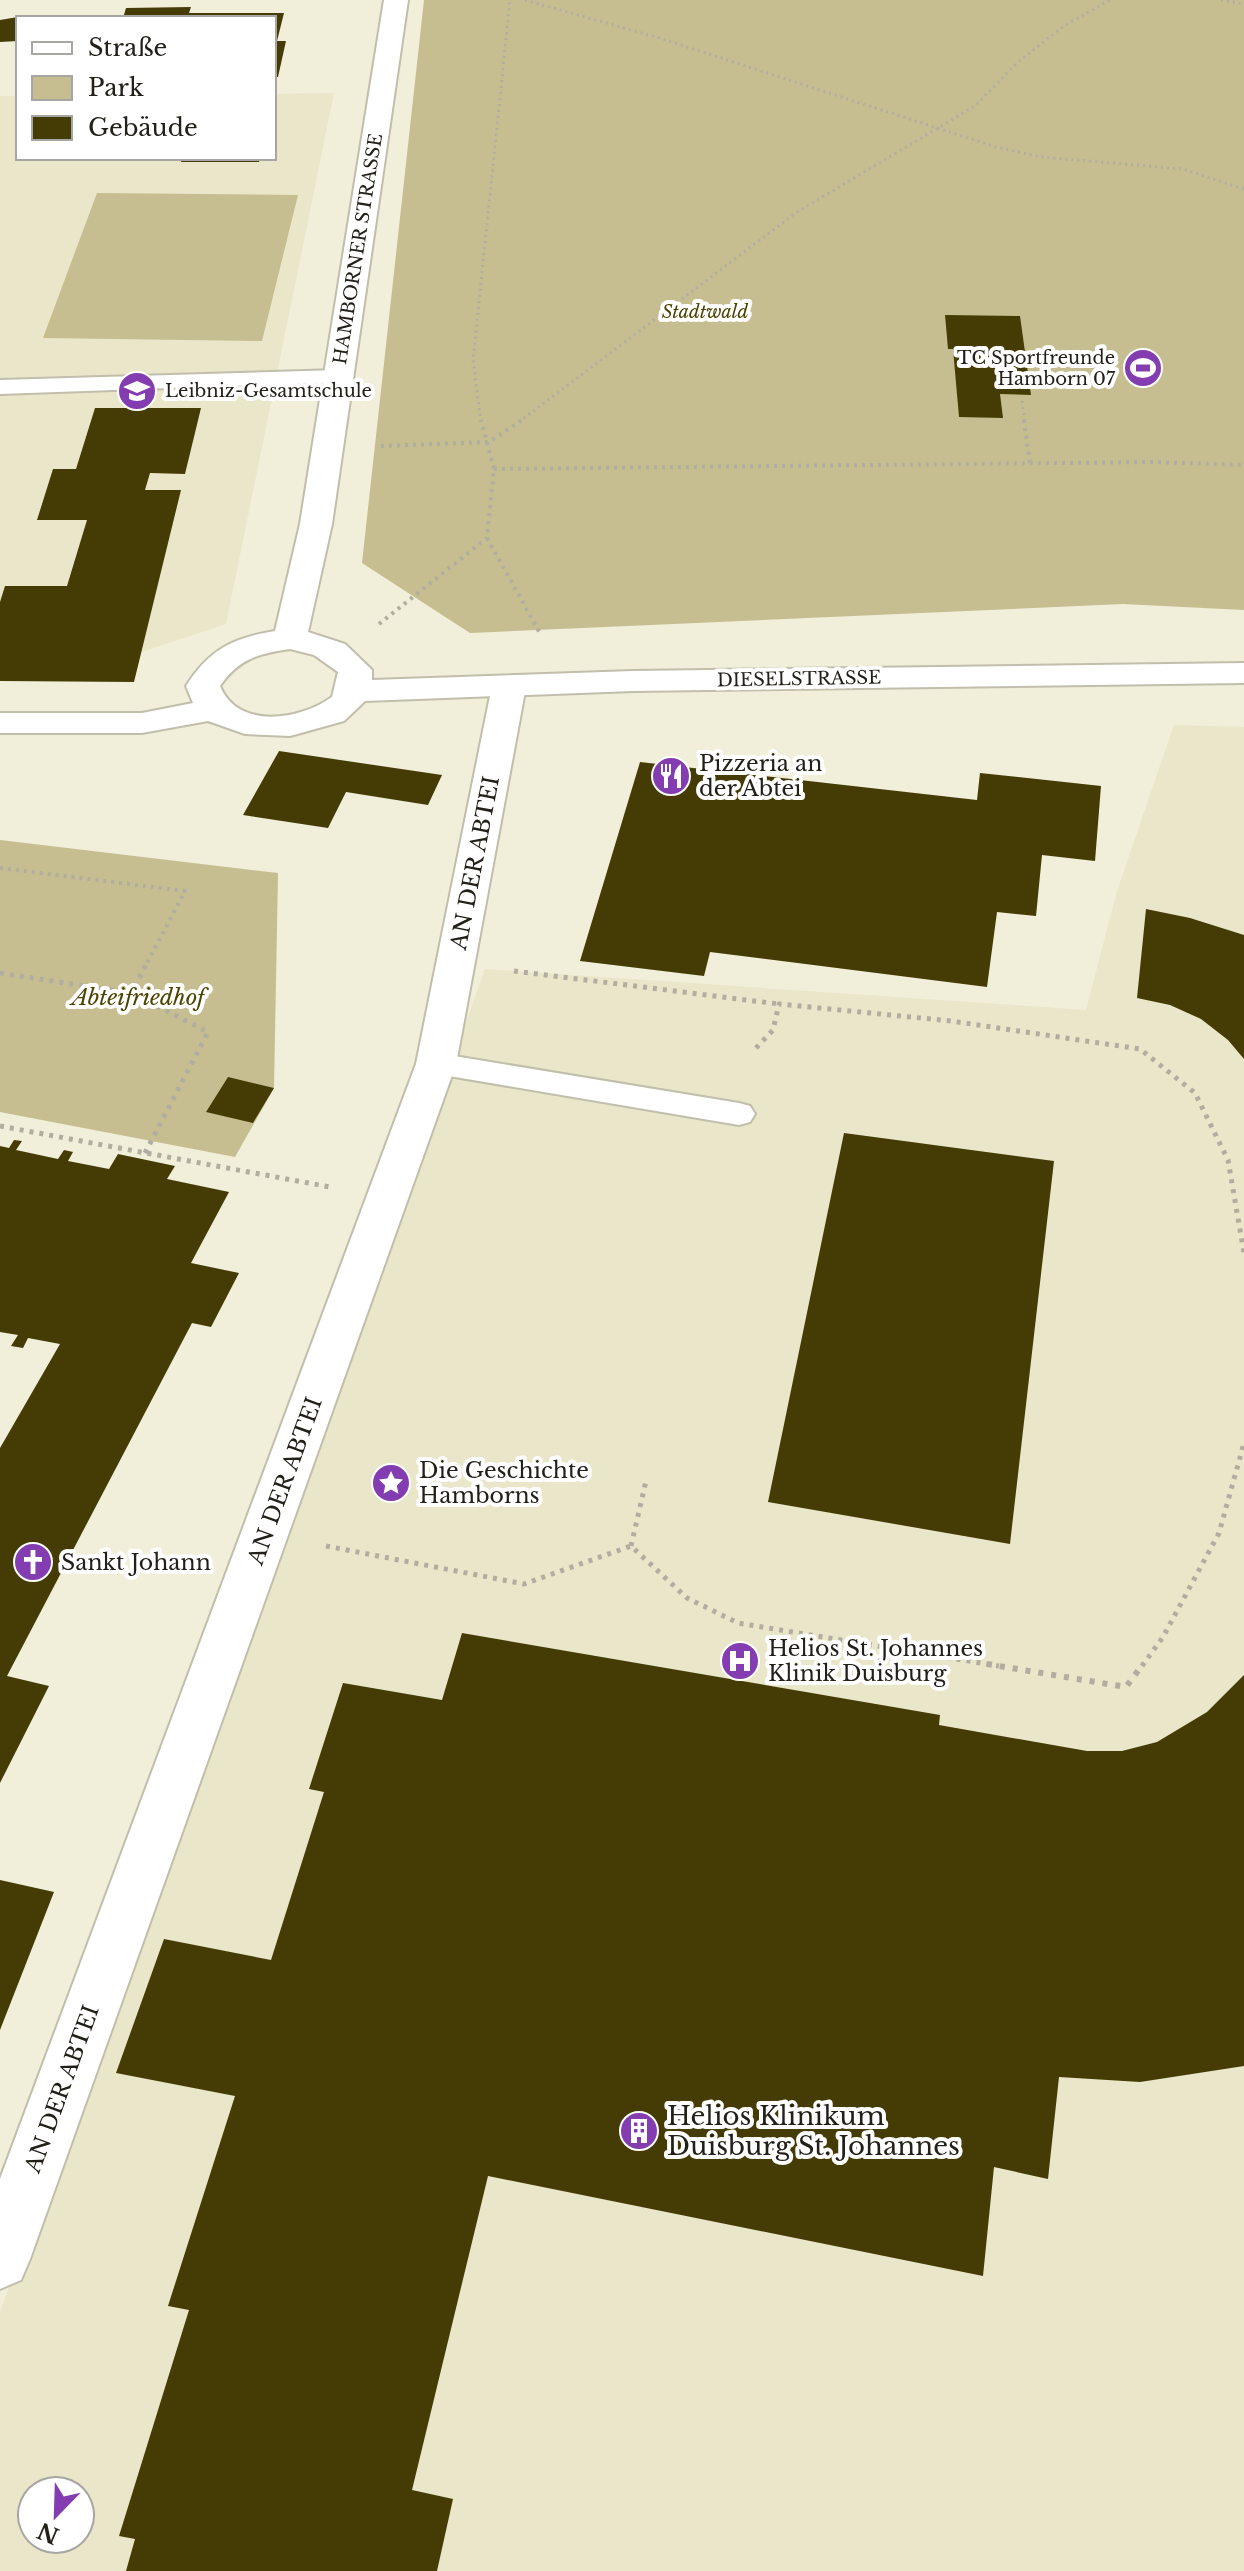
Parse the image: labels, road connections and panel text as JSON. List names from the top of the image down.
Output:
{
  "streets": {
    "street": ["HAMBORNER STRASSE", "DIESELSTRASSE", "AN DER ABTEI"]
  },
  "crossings": [
    ["HAMBORNER STRASSE", "DIESELSTRASSE"],
    ["DIESELSTRASSE", "AN DER ABTEI"]
  ],
  "parks": ["Stadtwald", "Abteifriedhof"],
  "places": {
    "sports": ["TC Sportfreunde Hamborn 07"],
    "school or university": ["Leibniz-Gesamtschule"],
    "restaurant": ["Pizzeria an der Abtei"],
    "place": ["Die Geschichte Hamborns"],
    "church": ["Sankt Johann"],
    "hospital": ["Helios St. Johannes Klinik Duisburg"],
    "building": ["Helios Klinikum Duisburg St. Johannes"]
  },
  "legend": ["Straße", "Park", "Gebäude"],
  "north": "bottom left"
}
